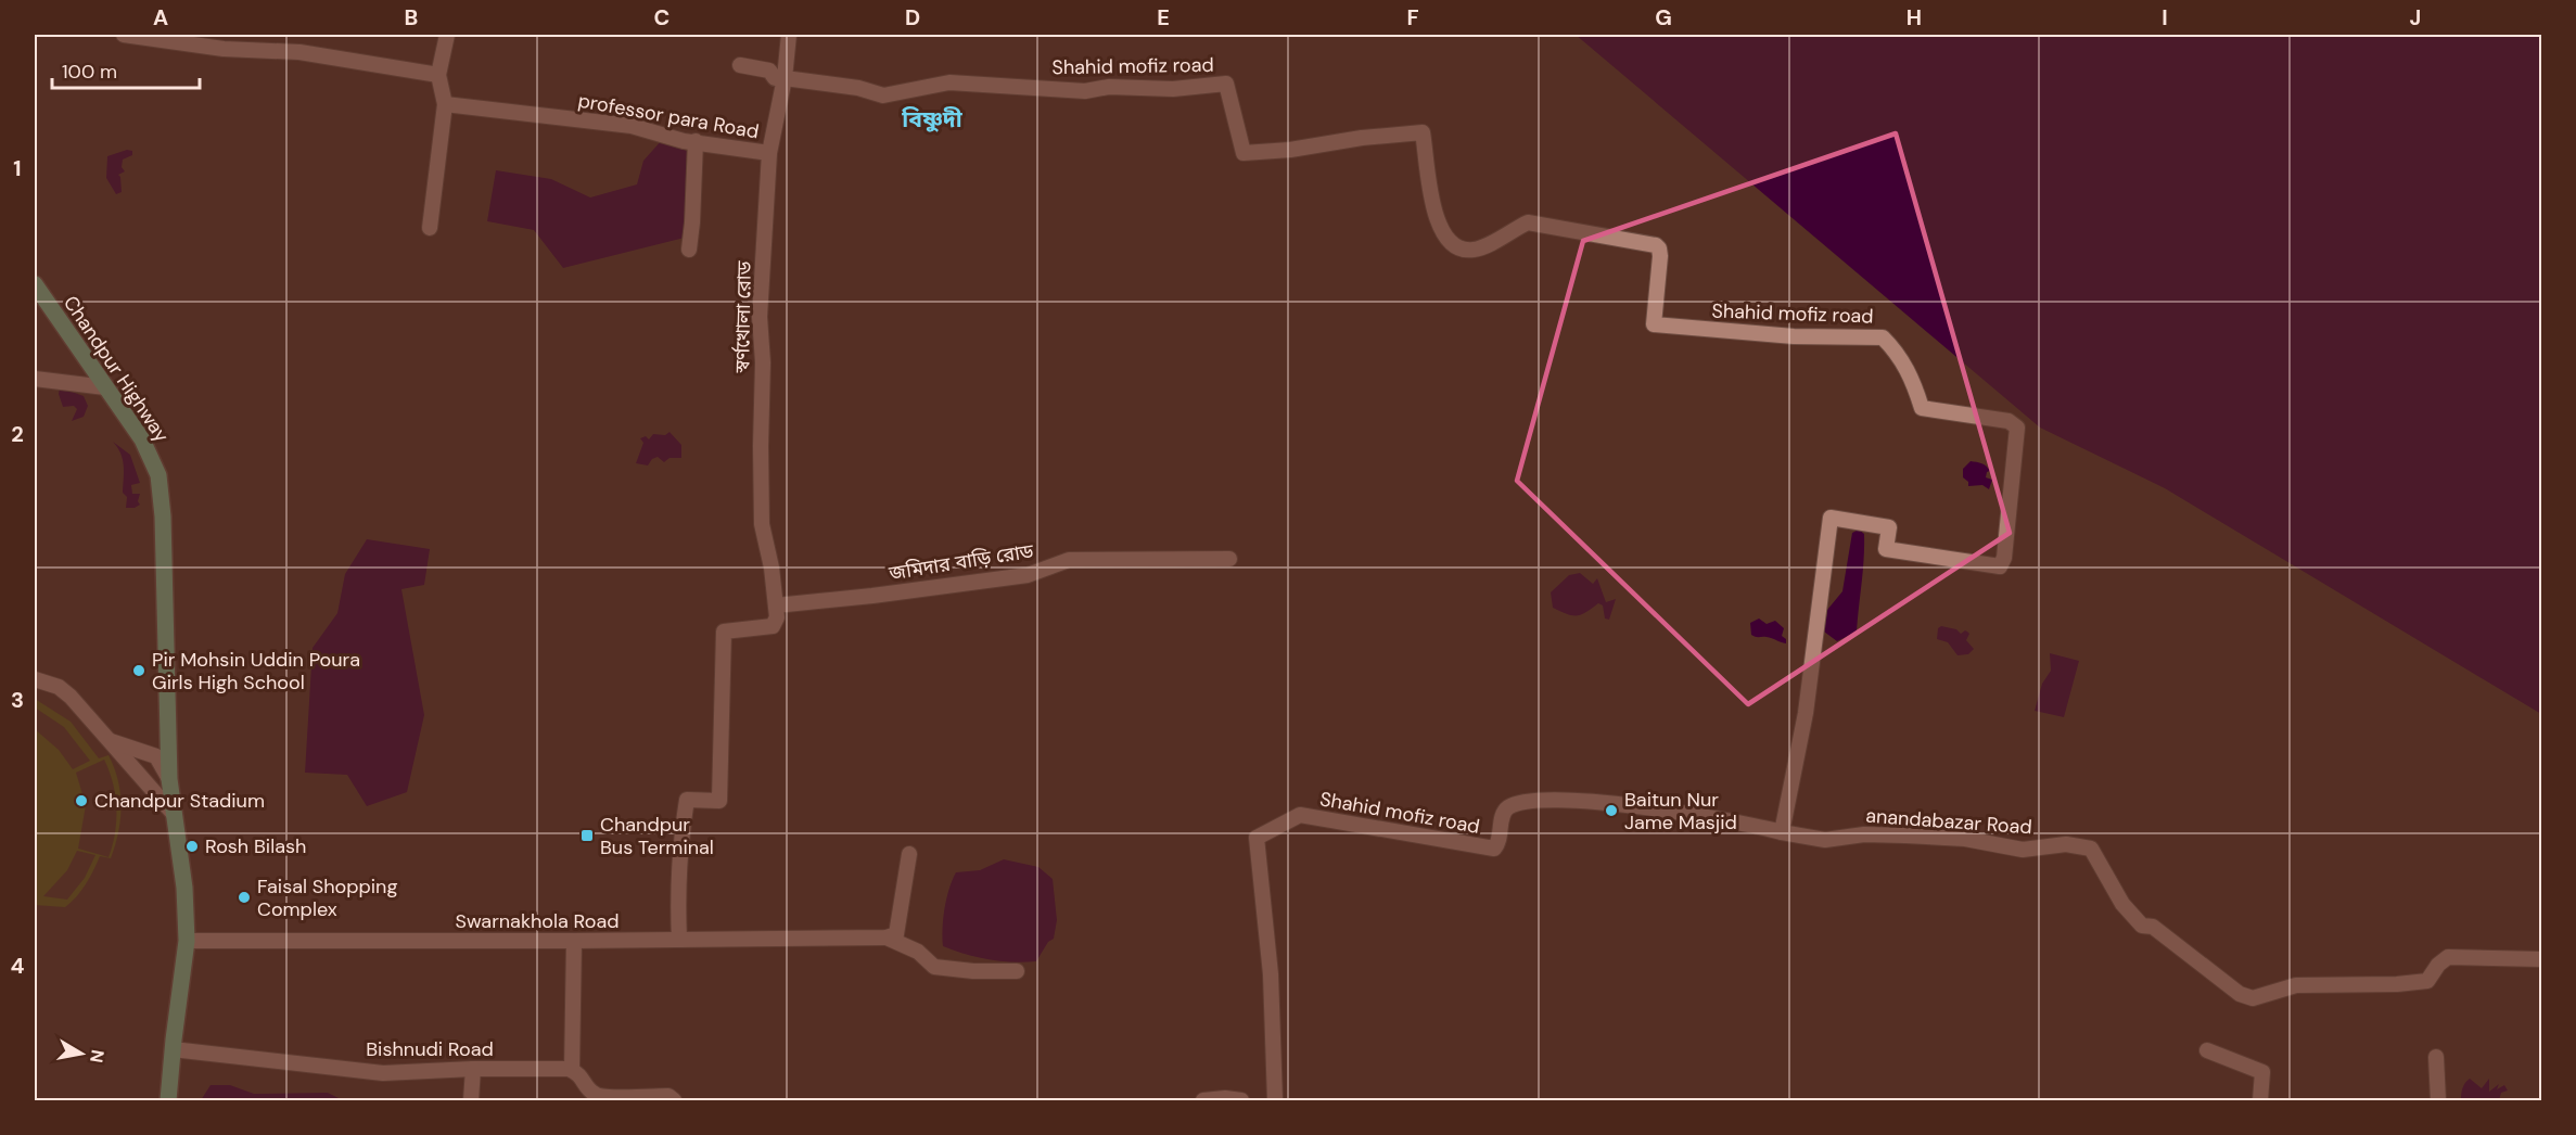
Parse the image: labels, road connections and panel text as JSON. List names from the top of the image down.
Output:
{
  "streets": {
    "main road": ["Chandpur Highway"],
    "street": [
      "Shahid mofiz road",
      "professor para Road",
      "স্বর্ণখোলা রোড",
      "জমিদার বাড়ি রোড",
      "anandabazar Road",
      "Swarnakhola Road",
      "Bishnudi Road"
    ]
  },
  "crossings": [
    ["Shahid mofiz road", "স্বর্ণখোলা রোড"],
    ["Shahid mofiz road", "anandabazar Road"],
    ["professor para Road", "স্বর্ণখোলা রোড"],
    ["স্বর্ণখোলা রোড", "জমিদার বাড়ি রোড"],
    ["Chandpur Highway", "Swarnakhola Road"],
    ["Chandpur Highway", "Bishnudi Road"]
  ],
  "districts": ["বিষ্ণুদী"],
  "places": {
    "other": [
      "Pir Mohsin Uddin Poura Girls High School",
      "Chandpur Stadium",
      "Baitun Nur Jame Masjid",
      "Rosh Bilash",
      "Faisal Shopping Complex"
    ],
    "transit": ["Chandpur Bus Terminal"]
  },
  "scale_bar": "100 m",
  "north": "right",
  "grid": {
    "columns": [
      "A",
      "B",
      "C",
      "D",
      "E",
      "F",
      "G",
      "H",
      "I",
      "J"
    ],
    "rows": [
      "1",
      "2",
      "3",
      "4"
    ]
  }
}
